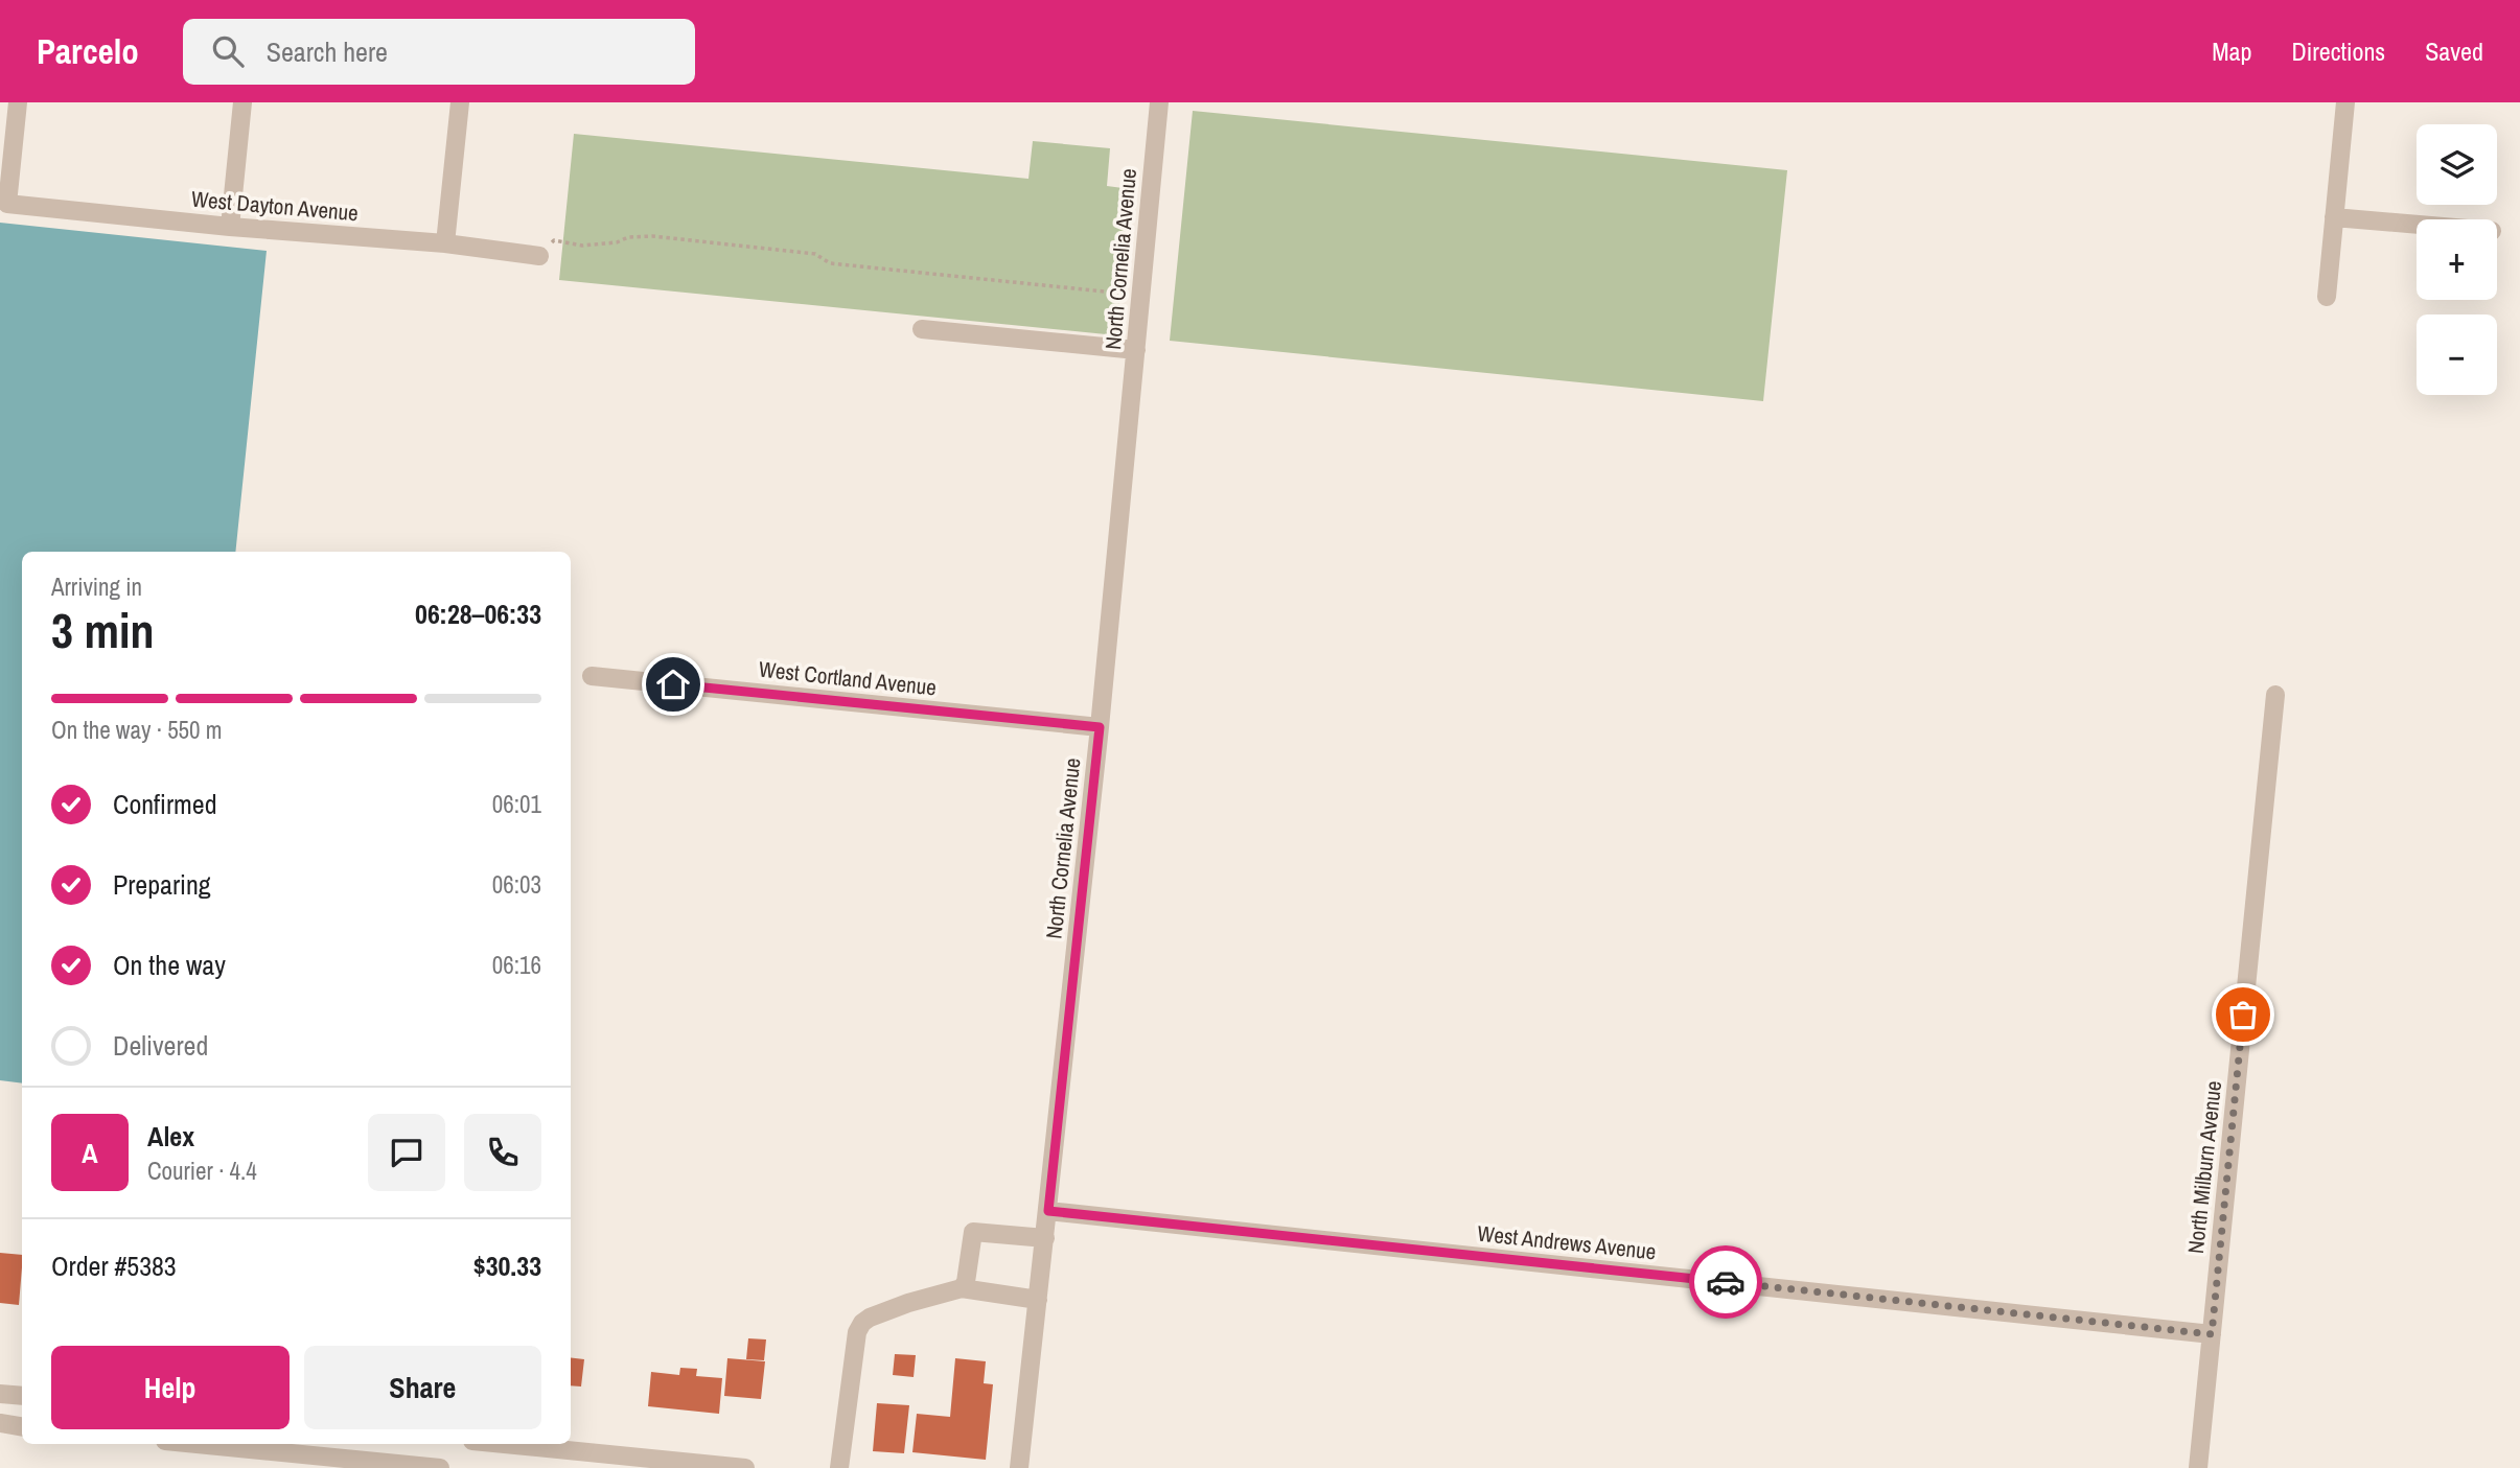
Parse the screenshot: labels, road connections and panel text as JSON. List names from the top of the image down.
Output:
{
  "streets": {
    "street": [
      "West Dayton Avenue",
      "North Cornelia Avenue",
      "West Cortland Avenue",
      "North Milburn Avenue",
      "West Andrews Avenue"
    ]
  },
  "crossings": [
    ["North Cornelia Avenue", "West Cortland Avenue"],
    ["North Cornelia Avenue", "West Andrews Avenue"],
    ["North Milburn Avenue", "West Andrews Avenue"]
  ],
  "page": {
    "header": "Parcelo",
    "search": "Search here",
    "nav": ["Map", "Directions", "Saved"],
    "map_buttons": ["+", "−"],
    "heading": ["3 min", "Arriving in", "06:28–06:33"],
    "panel": [
      "Alex",
      "Courier · 4.4",
      "Order #5383",
      "$30.33"
    ],
    "bar": "On the way · 550 m",
    "list": [
      ["Confirmed", "06:01"],
      ["Preparing", "06:03"],
      ["On the way", "06:16"],
      "Delivered"
    ],
    "round": "A",
    "buttons": ["Help", "Share"]
  }
}
